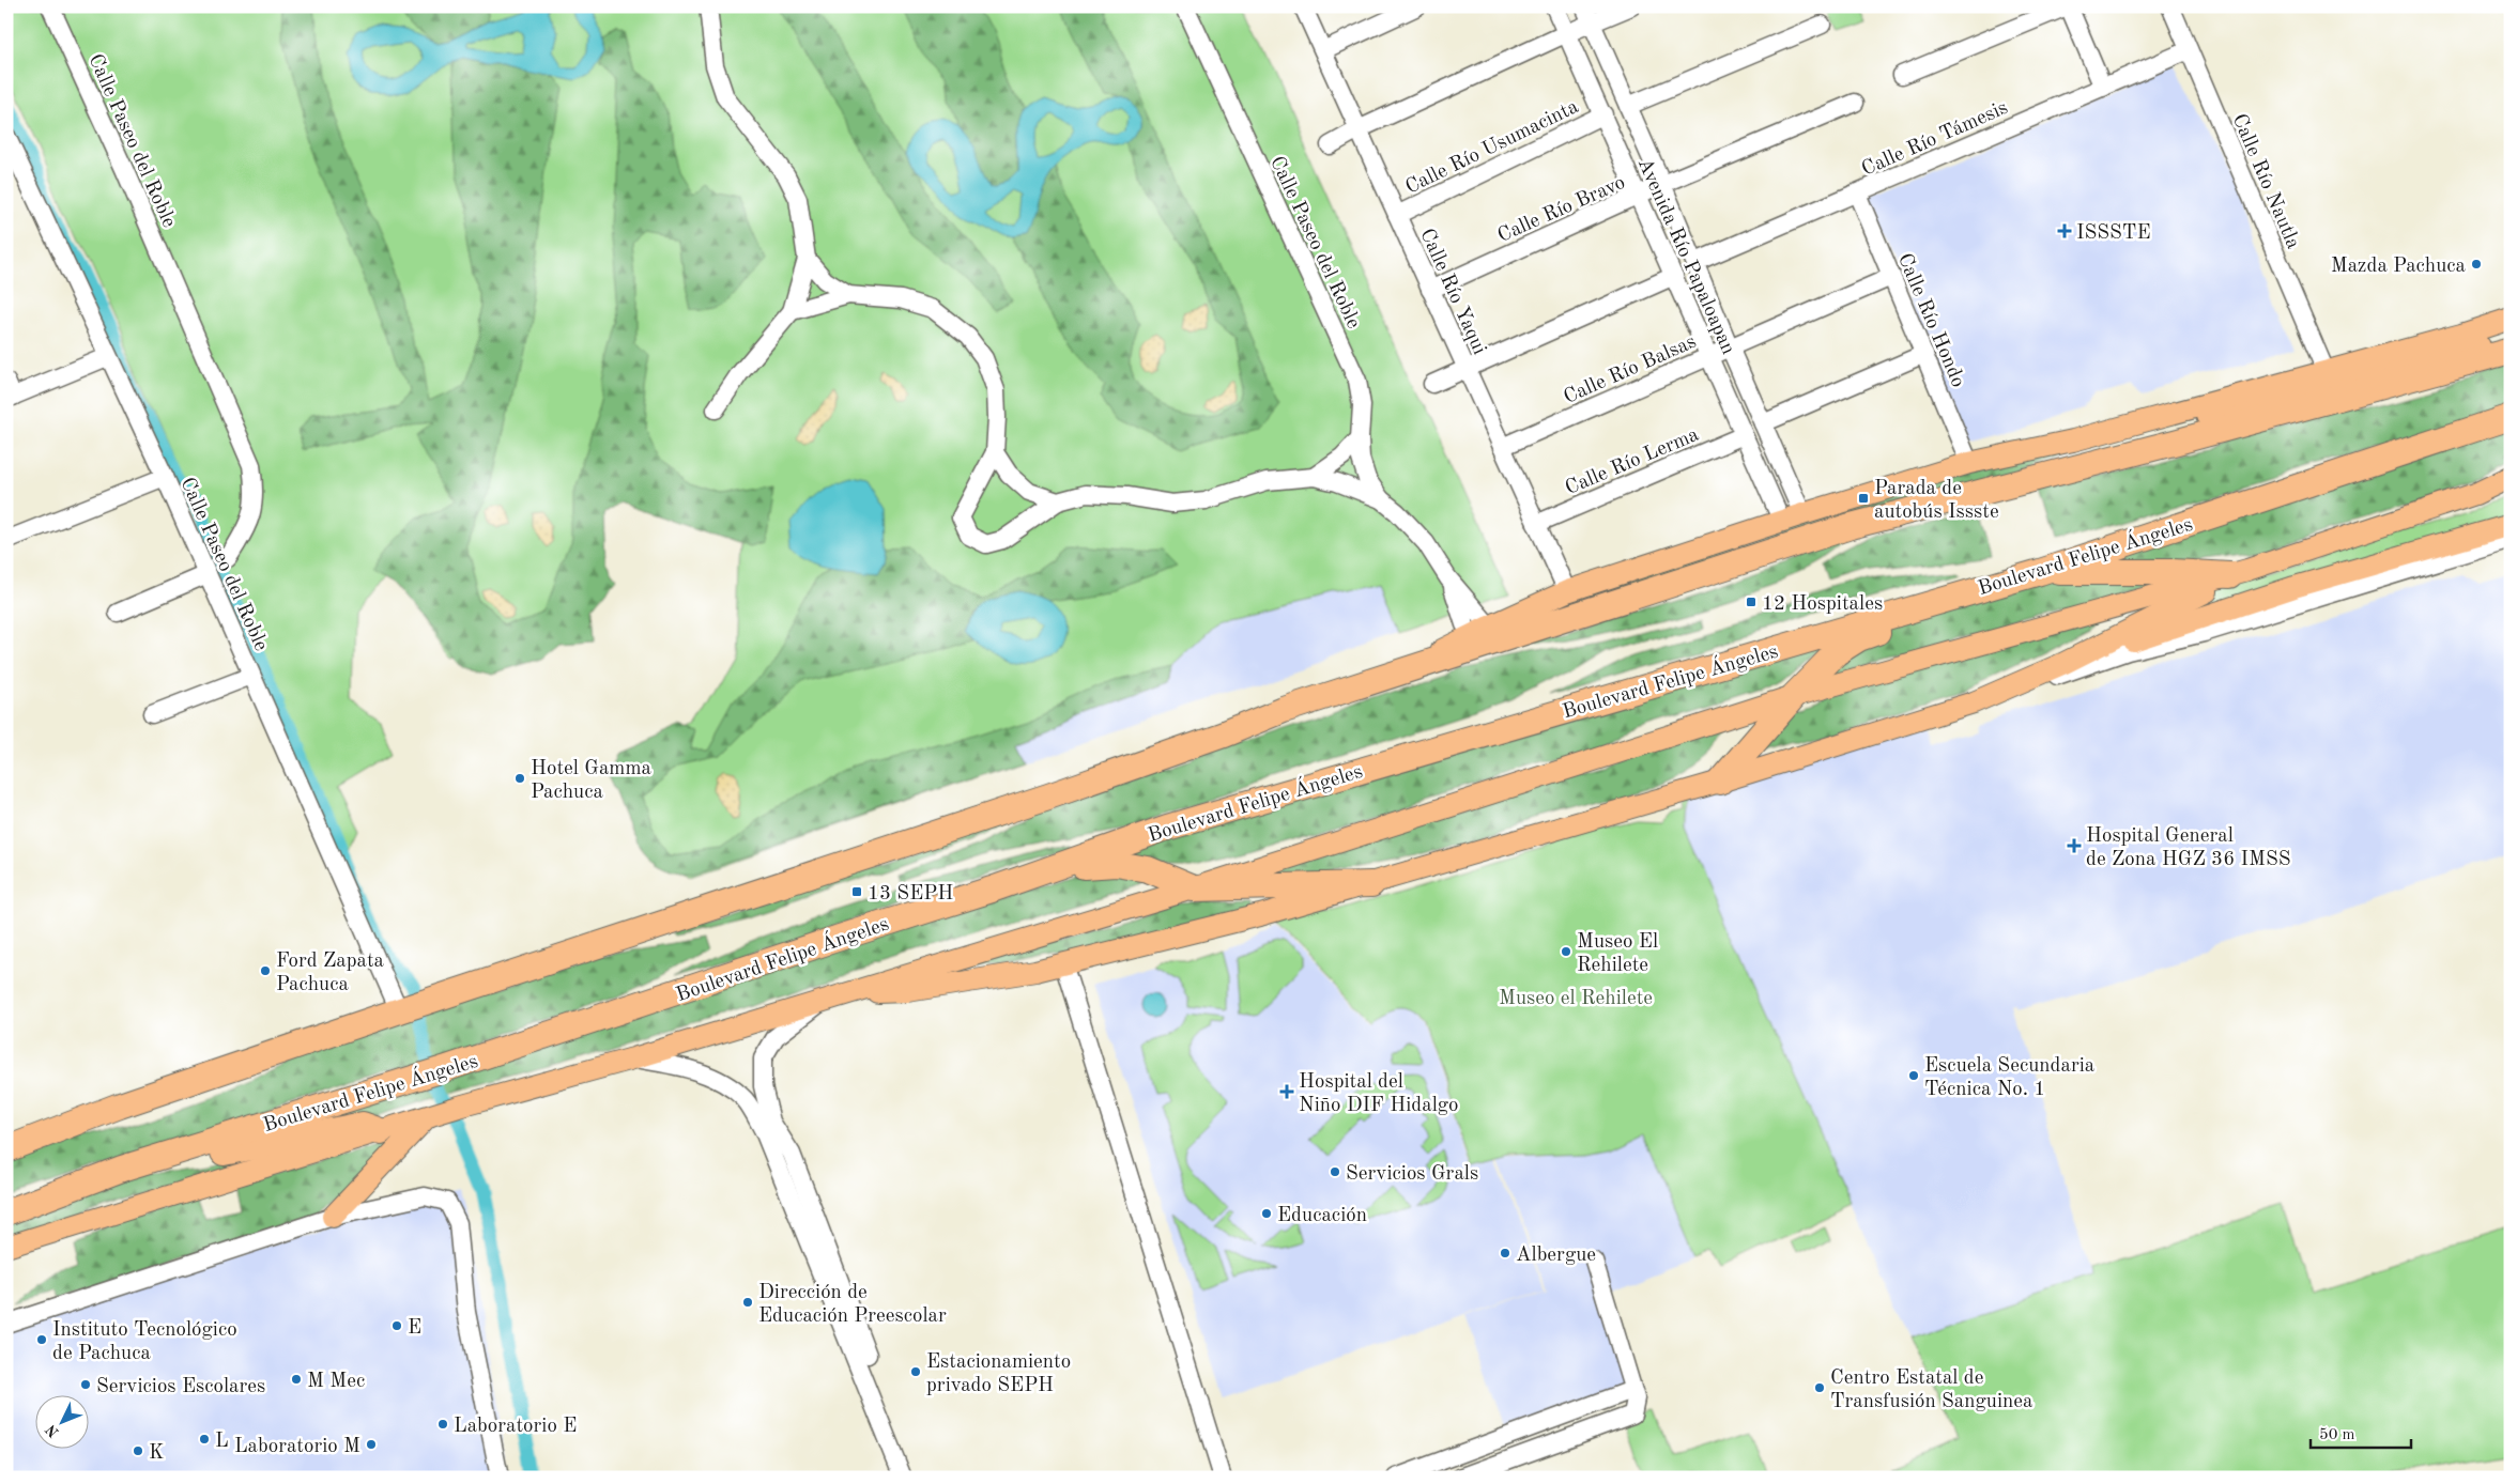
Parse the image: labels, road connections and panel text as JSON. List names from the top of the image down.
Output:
{
  "streets": {
    "highway": ["Boulevard Felipe Ángeles"],
    "street": [
      "Calle Río Támesis",
      "Calle Paseo del Roble",
      "Calle Río Usumacinta",
      "Calle Río Nautla",
      "Calle Río Bravo",
      "Avenida Río Papaloapan",
      "Calle Río Yaqui",
      "Calle Río Hondo",
      "Calle Río Balsas",
      "Calle Río Lerma"
    ]
  },
  "crossings": [
    ["Calle Río Támesis", "Calle Río Nautla"],
    ["Calle Río Támesis", "Avenida Río Papaloapan"],
    ["Calle Río Támesis", "Calle Río Hondo"],
    ["Calle Río Usumacinta", "Avenida Río Papaloapan"],
    ["Calle Río Usumacinta", "Calle Río Yaqui"],
    ["Calle Río Bravo", "Avenida Río Papaloapan"],
    ["Calle Río Bravo", "Calle Río Yaqui"],
    ["Avenida Río Papaloapan", "Calle Río Balsas"],
    ["Avenida Río Papaloapan", "Calle Río Lerma"],
    ["Calle Río Yaqui", "Calle Río Balsas"],
    ["Calle Río Yaqui", "Calle Río Lerma"],
    ["Calle Río Hondo", "Calle Río Balsas"]
  ],
  "parks": ["Museo el Rehilete"],
  "places": {
    "health": ["ISSSTE", "Hospital General de Zona HGZ 36 IMSS", "Hospital del Niño DIF Hidalgo"],
    "other": [
      "Mazda Pachuca",
      "Hotel Gamma Pachuca",
      "Museo El Rehilete",
      "Ford Zapata Pachuca",
      "Escuela Secundaria Técnica No. 1",
      "Servicios Grals",
      "Educación",
      "Albergue",
      "Dirección de Educación Preescolar",
      "E",
      "Instituto Tecnológico de Pachuca",
      "Estacionamiento privado SEPH",
      "M Mec",
      "Servicios Escolares",
      "Centro Estatal de Transfusión Sanguinea",
      "Laboratorio E",
      "L",
      "Laboratorio M",
      "K"
    ],
    "transit": ["Parada de autobús Issste", "12 Hospitales", "13 SEPH"]
  },
  "scale_bar": "50 m",
  "north": "bottom left"
}
